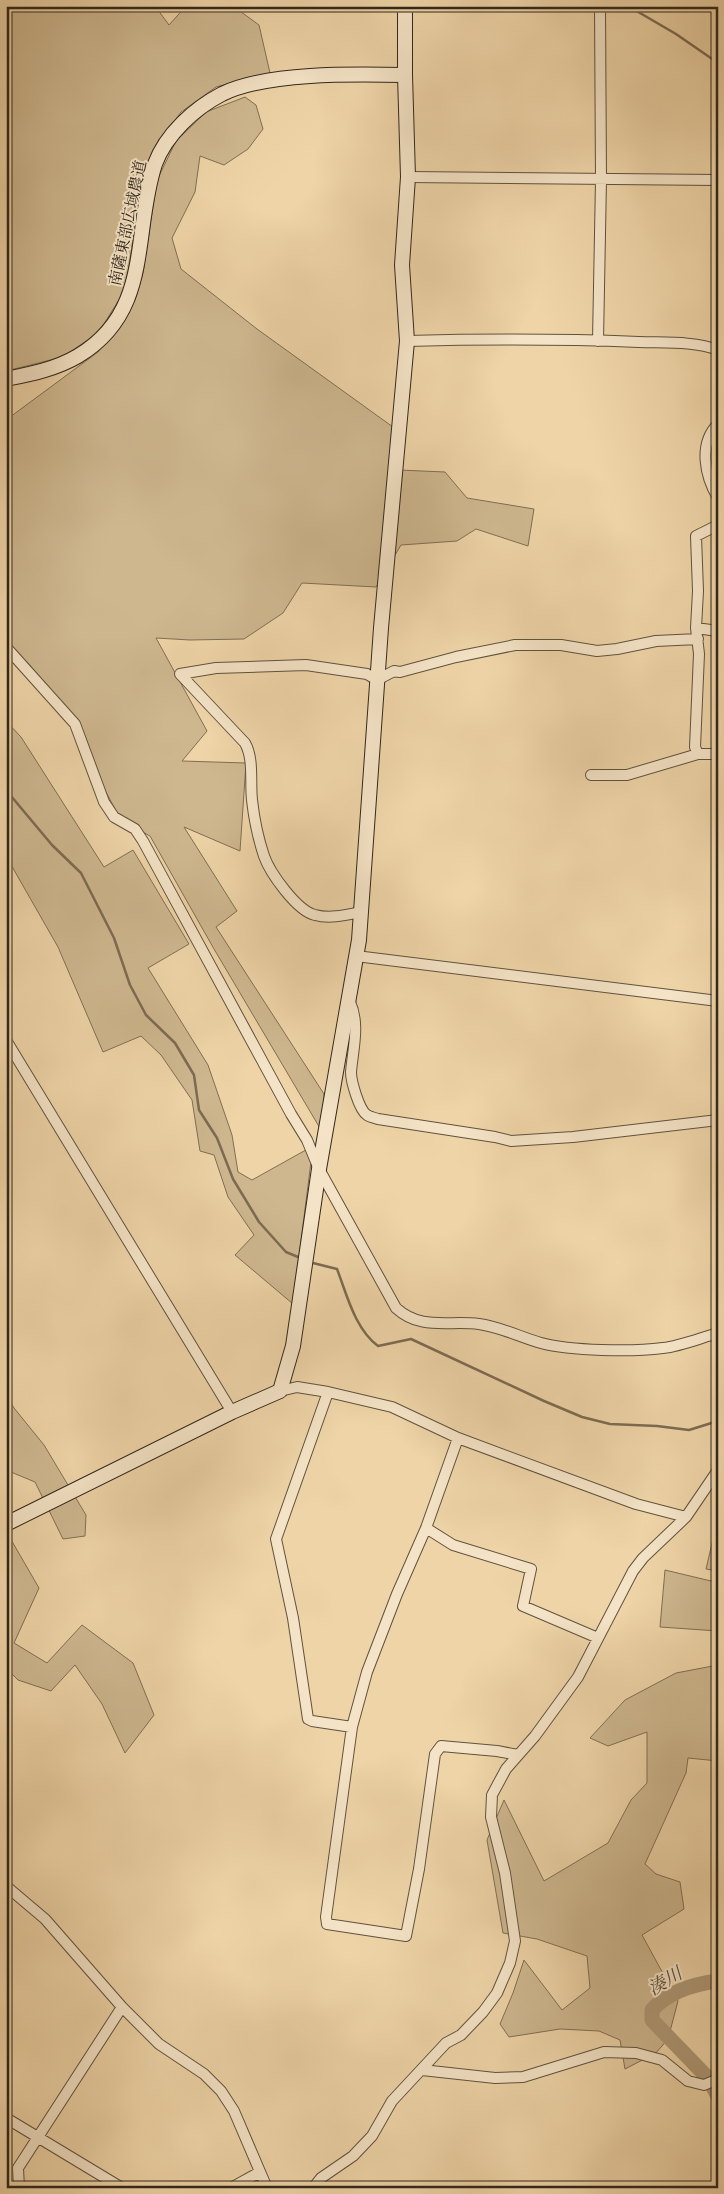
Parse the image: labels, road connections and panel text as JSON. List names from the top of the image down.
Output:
{
  "streets": {
    "street": ["南薩東部広域農道"]
  },
  "water": ["湊川"]
}
